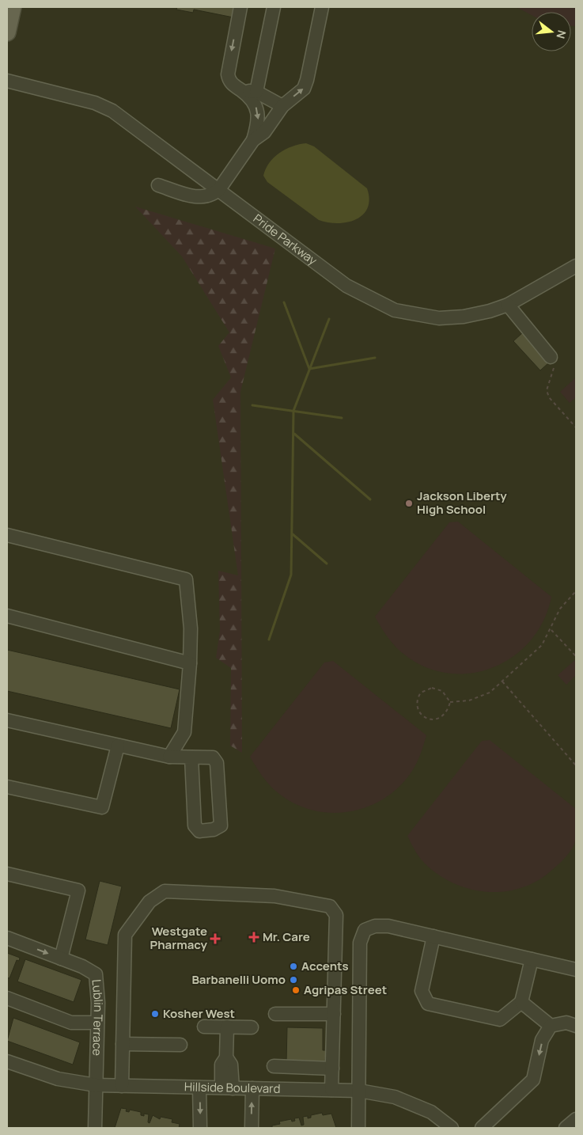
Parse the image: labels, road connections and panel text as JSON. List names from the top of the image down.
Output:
{
  "streets": {
    "street": ["Pride Parkway", "Lublin Terrace", "Hillside Boulevard"]
  },
  "crossings": [
    ["Lublin Terrace", "Hillside Boulevard"]
  ],
  "places": {
    "other": [
      "Jackson Liberty High School",
      "Accents",
      "Barbanelli Uomo",
      "Agripas Street",
      "Kosher West"
    ],
    "health": ["Mr. Care", "Westgate Pharmacy"]
  },
  "north": "right"
}
